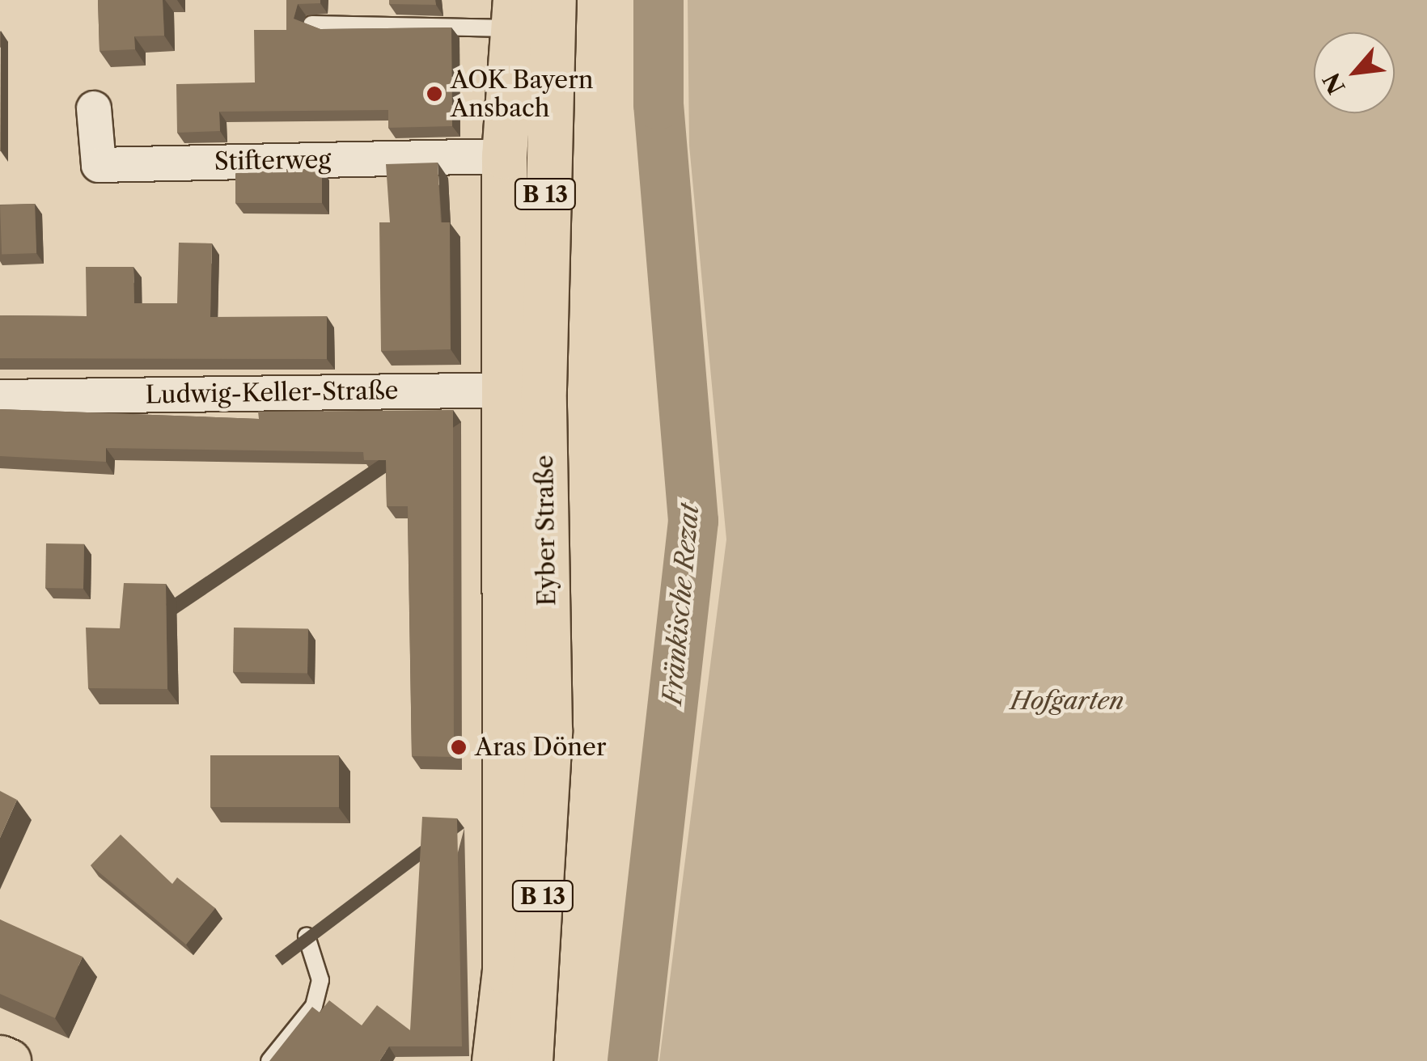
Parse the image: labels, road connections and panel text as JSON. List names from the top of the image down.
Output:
{
  "streets": {
    "main road": ["B 13", "Eyber Straße"],
    "street": ["Stifterweg", "Ludwig-Keller-Straße"]
  },
  "crossings": [
    ["Stifterweg", "Eyber Straße"],
    ["Ludwig-Keller-Straße", "Eyber Straße"]
  ],
  "water": ["Fränkische Rezat"],
  "parks": ["Hofgarten"],
  "places": ["AOK Bayern Ansbach", "Aras Döner"],
  "north": "bottom left"
}
